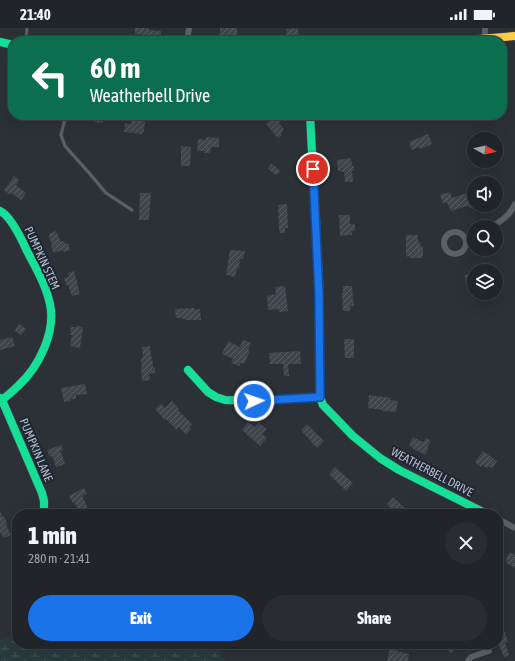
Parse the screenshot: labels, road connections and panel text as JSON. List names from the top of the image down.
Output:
{
  "streets": {
    "street": ["PUMPKIN STEM", "PUMPKIN LANE", "WEATHERBELL DRIVE"]
  },
  "crossings": [
    ["PUMPKIN STEM", "PUMPKIN LANE"]
  ],
  "north": "right",
  "page": {
    "status": "21:40",
    "turn": ["60 m", "Weatherbell Drive"],
    "heading": ["1 min", "280 m · 21:41"],
    "buttons": ["Exit", "Share"]
  }
}
